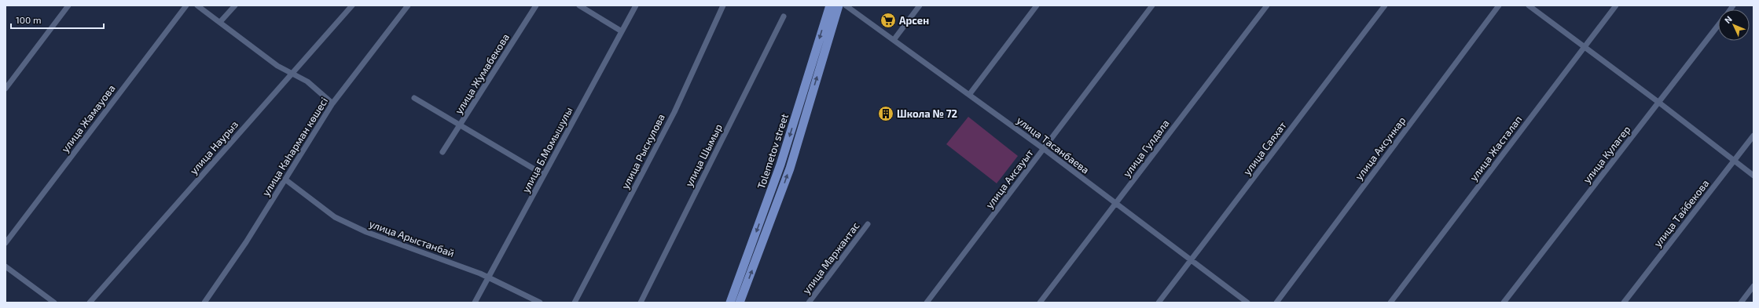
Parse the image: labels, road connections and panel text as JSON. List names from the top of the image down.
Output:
{
  "streets": {
    "main road": ["Tolemetov street"],
    "street": [
      "улица Жумабекова",
      "улица Жамауова",
      "улица Тасанбаева",
      "улица Каһарман көшесі",
      "улица Наурыз",
      "улица Гулдала",
      "улица Саяхат",
      "улица Аксункар",
      "улица Жасталап",
      "улица Б.Момышулы",
      "улица Рыскулова",
      "улица Кулагер",
      "улица Шымыр",
      "улица Аксауыт",
      "улица Тайбекова",
      "улица Арыстанбай",
      "улица Маржантас"
    ]
  },
  "crossings": [
    ["улица Тасанбаева", "улица Гулдала"],
    ["улица Тасанбаева", "улица Саяхат"],
    ["улица Тасанбаева", "улица Аксауыт"],
    ["улица Каһарман көшесі", "улица Арыстанбай"],
    ["улица Б.Момышулы", "улица Арыстанбай"]
  ],
  "places": {
    "supermarket": ["Арсен"],
    "building": ["Школа № 72"]
  },
  "scale_bar": "100 m",
  "north": "top left"
}
